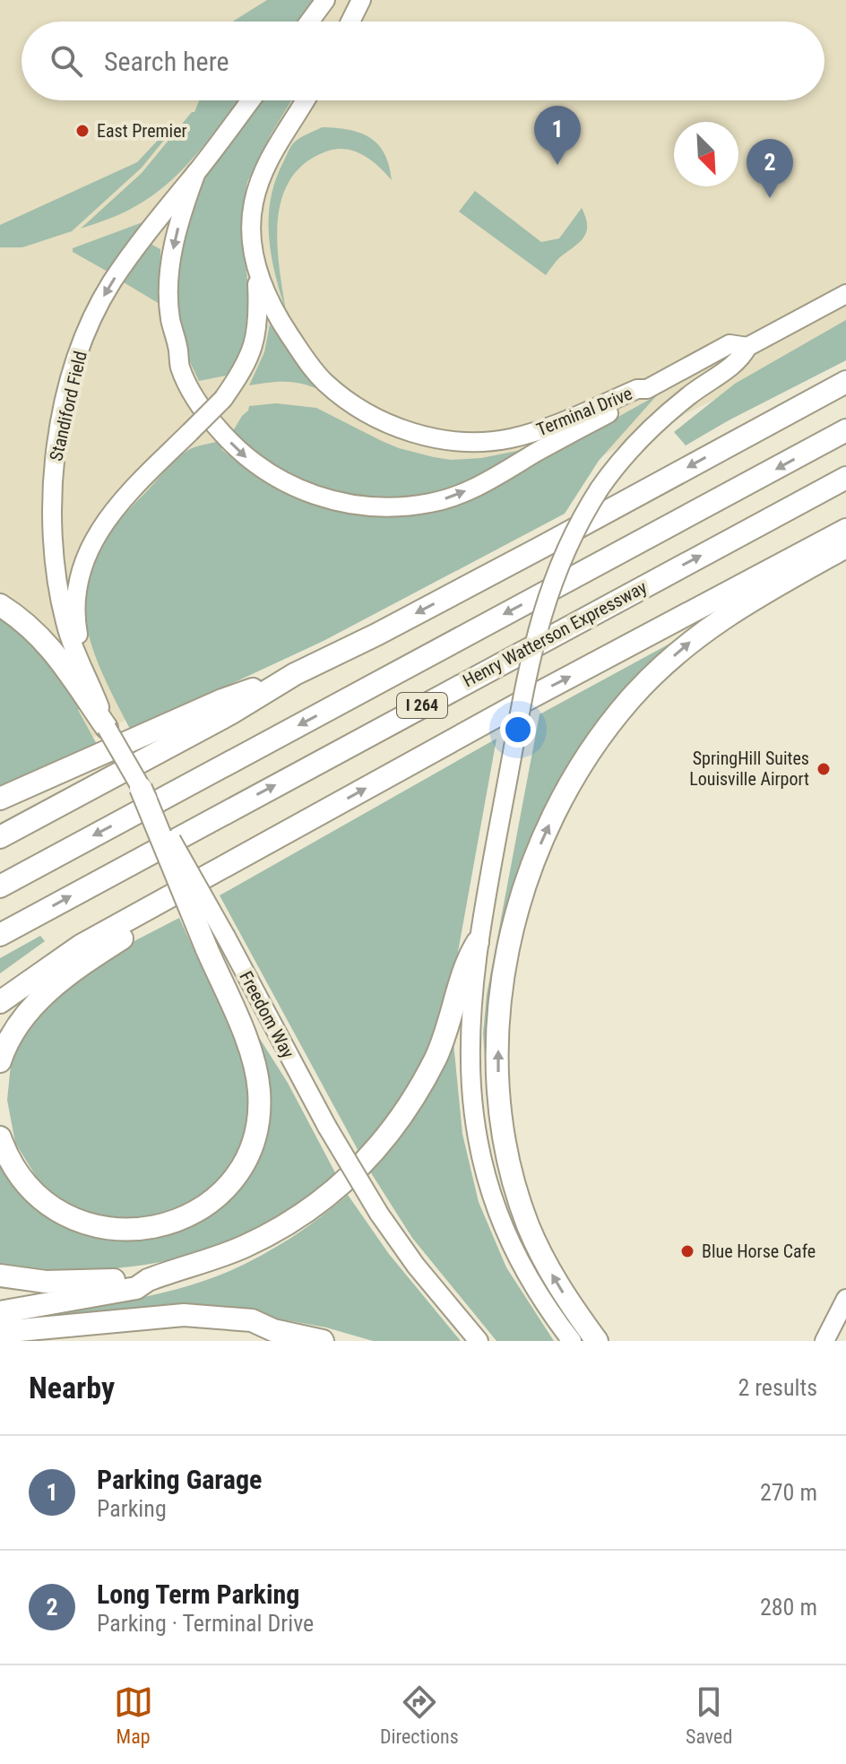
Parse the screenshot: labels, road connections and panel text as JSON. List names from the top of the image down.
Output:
{
  "streets": {
    "highway": ["Henry Watterson Expressway", "I 264"],
    "main road": ["Standiford Field", "Terminal Drive", "Freedom Way"]
  },
  "crossings": [
    ["Standiford Field", "Freedom Way"]
  ],
  "places": ["East Premier", "SpringHill Suites Louisville Airport", "Blue Horse Cafe"],
  "north": "bottom right",
  "page": {
    "search": "Search here",
    "pins": ["1", "2"],
    "heading": ["Nearby", "2 results"],
    "list": [
      {
        "mark": "1",
        "name": "Parking Garage",
        "note": "Parking",
        "value": "270 m"
      },
      {
        "mark": "2",
        "name": "Long Term Parking",
        "note": "Parking · Terminal Drive",
        "value": "280 m"
      }
    ],
    "nav": ["Map", "Directions", "Saved"]
  }
}
